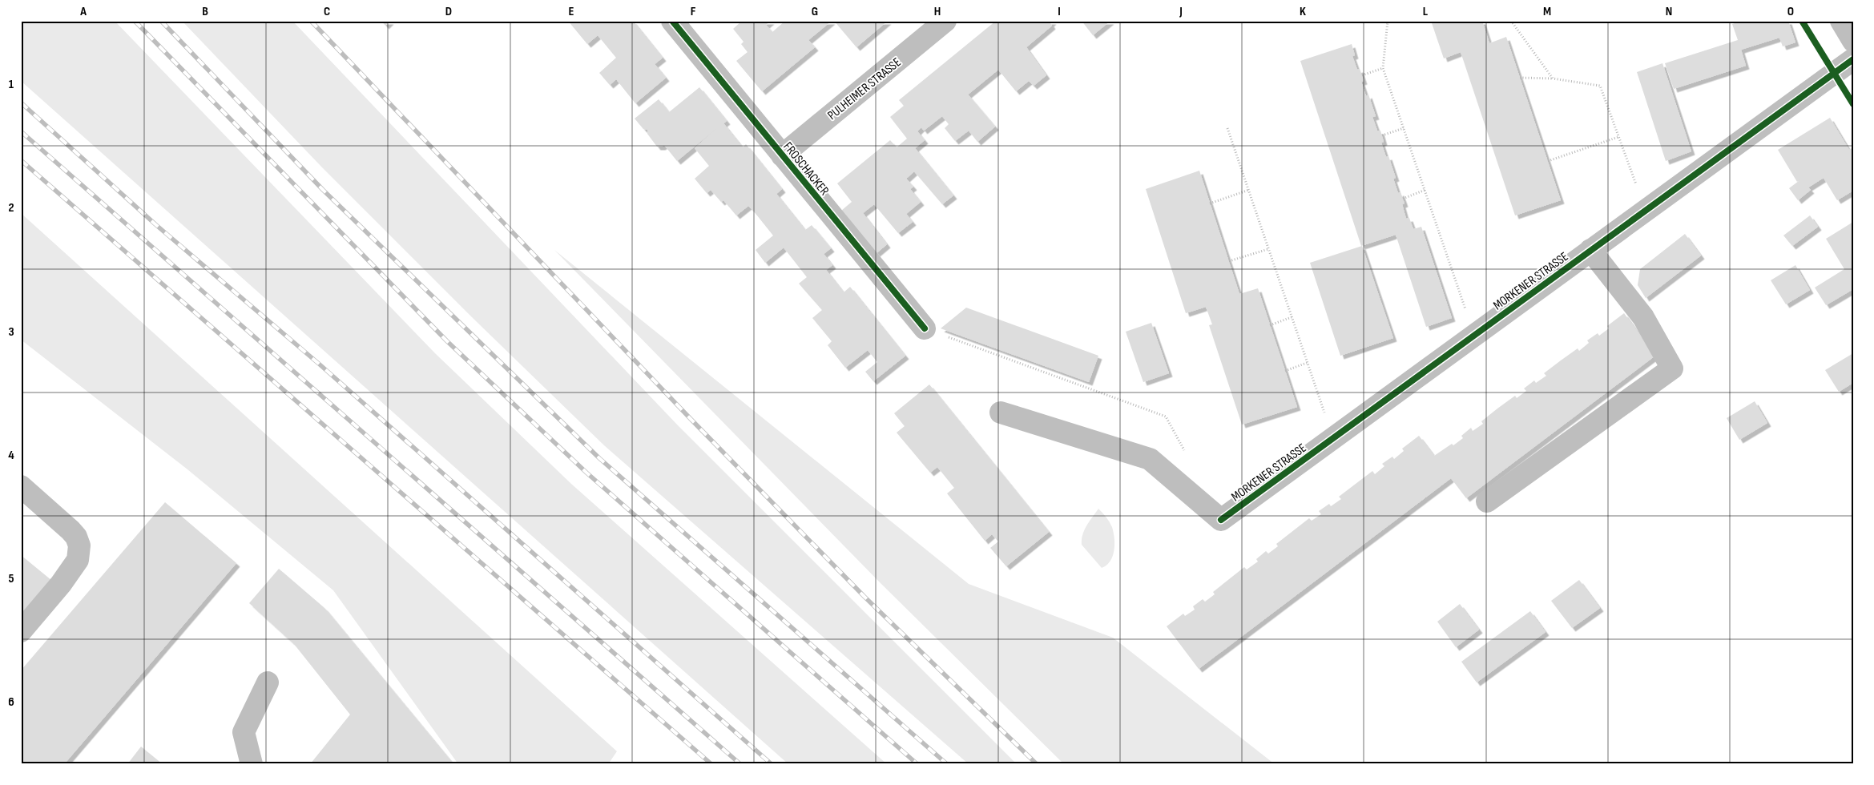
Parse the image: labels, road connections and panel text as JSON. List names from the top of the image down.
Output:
{
  "streets": {
    "street": ["PULHEIMER STRASSE", "FROSCHACKER", "MORKENER STRASSE"]
  },
  "crossings": [
    ["PULHEIMER STRASSE", "FROSCHACKER"]
  ],
  "grid": {
    "columns": [
      "A",
      "B",
      "C",
      "D",
      "E",
      "F",
      "G",
      "H",
      "I",
      "J",
      "K",
      "L",
      "M",
      "N",
      "O"
    ],
    "rows": [
      "1",
      "2",
      "3",
      "4",
      "5",
      "6"
    ]
  }
}
